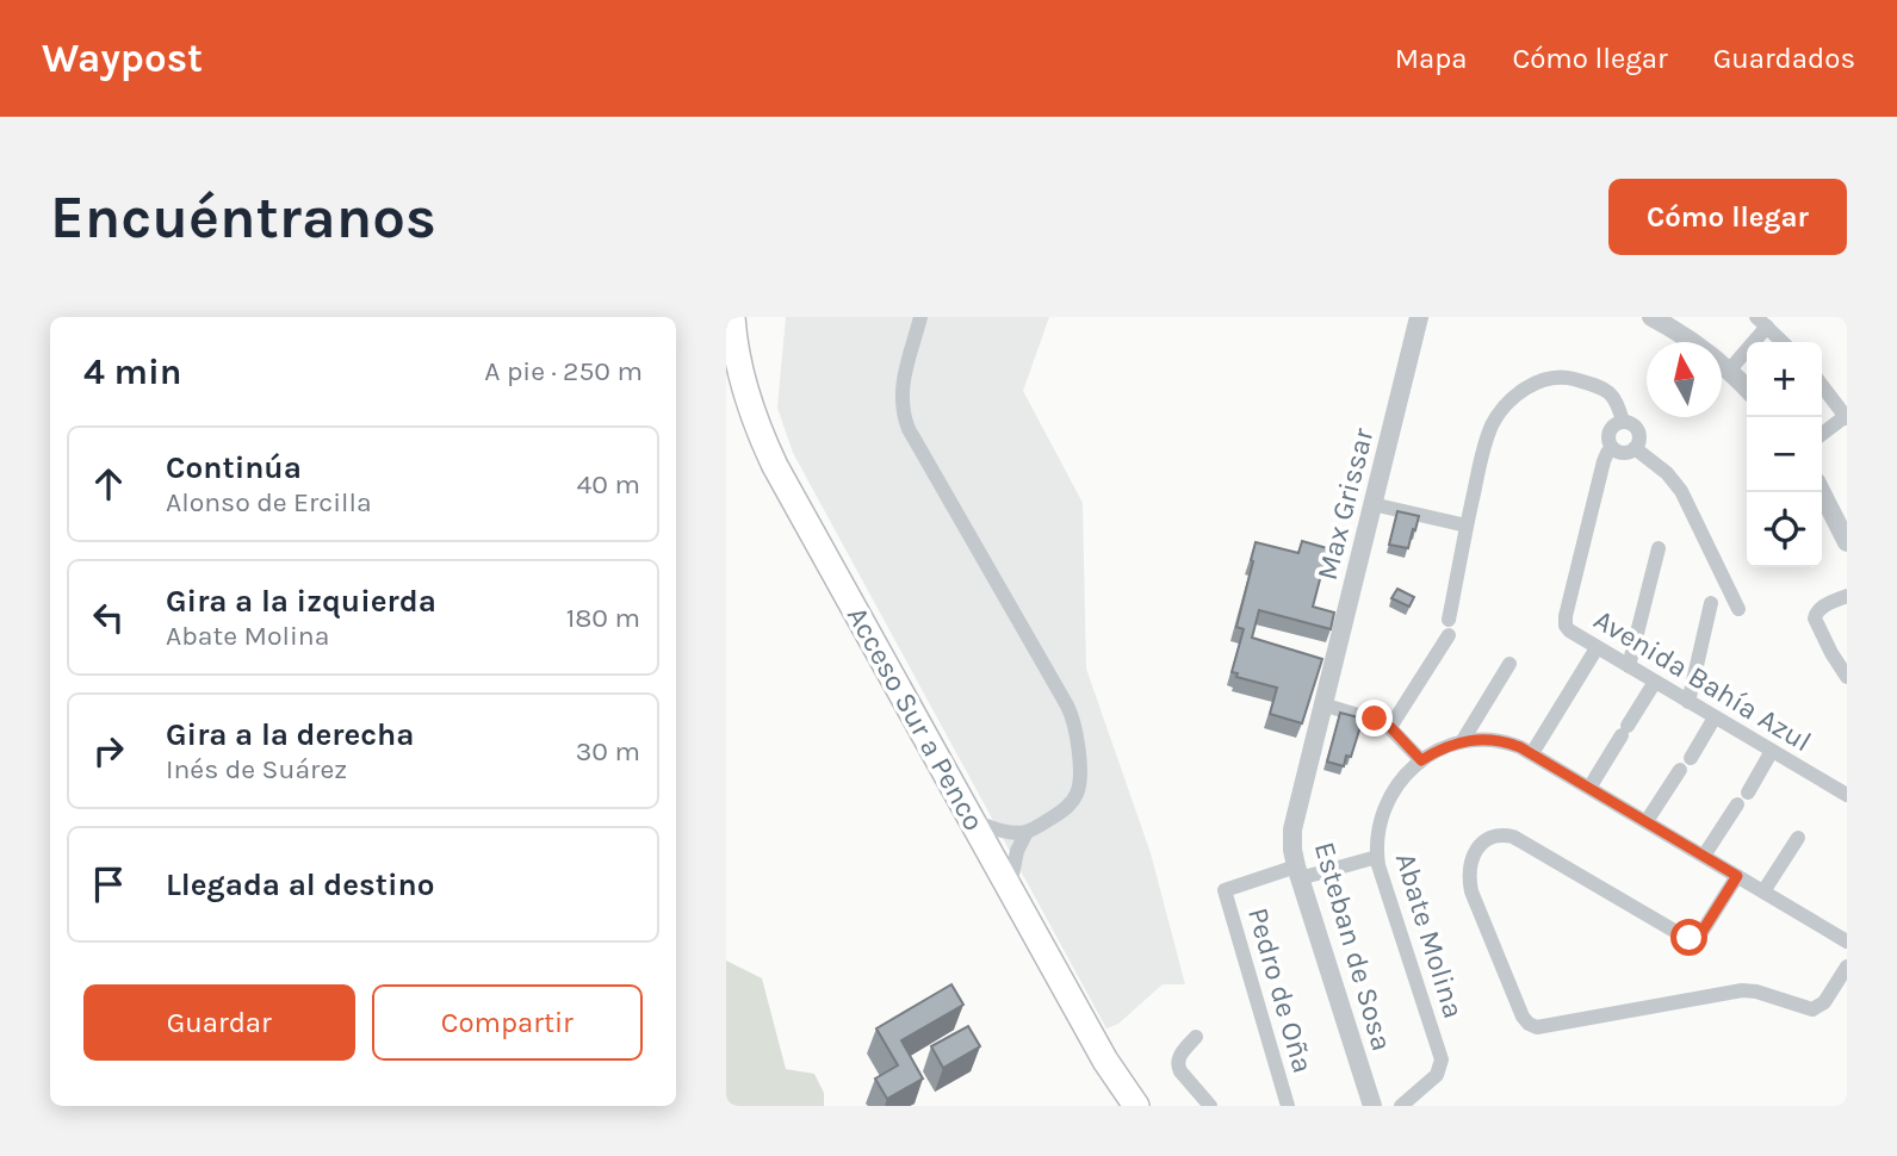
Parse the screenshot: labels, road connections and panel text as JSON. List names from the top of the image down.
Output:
{
  "streets": {
    "main road": ["Acceso Sur a Penco"],
    "street": [
      "Max Grissar",
      "Avenida Bahía Azul",
      "Abate Molina",
      "Esteban de Sosa",
      "Pedro de Oña"
    ]
  },
  "crossings": [
    ["Max Grissar", "Esteban de Sosa"],
    ["Esteban de Sosa", "Pedro de Oña"]
  ],
  "north": "top",
  "page": {
    "header": "Waypost",
    "nav": ["Mapa", "Cómo llegar", "Guardados"],
    "buttons": [
      "Cómo llegar",
      ["Guardar", "Compartir"]
    ],
    "title": "Encuéntranos",
    "heading": ["4 min", "A pie · 250 m"],
    "map_buttons": ["+", "−"],
    "list": [
      ["Continúa", "Alonso de Ercilla", "40 m"],
      ["Gira a la izquierda", "Abate Molina", "180 m"],
      ["Gira a la derecha", "Inés de Suárez", "30 m"],
      "Llegada al destino"
    ]
  }
}
